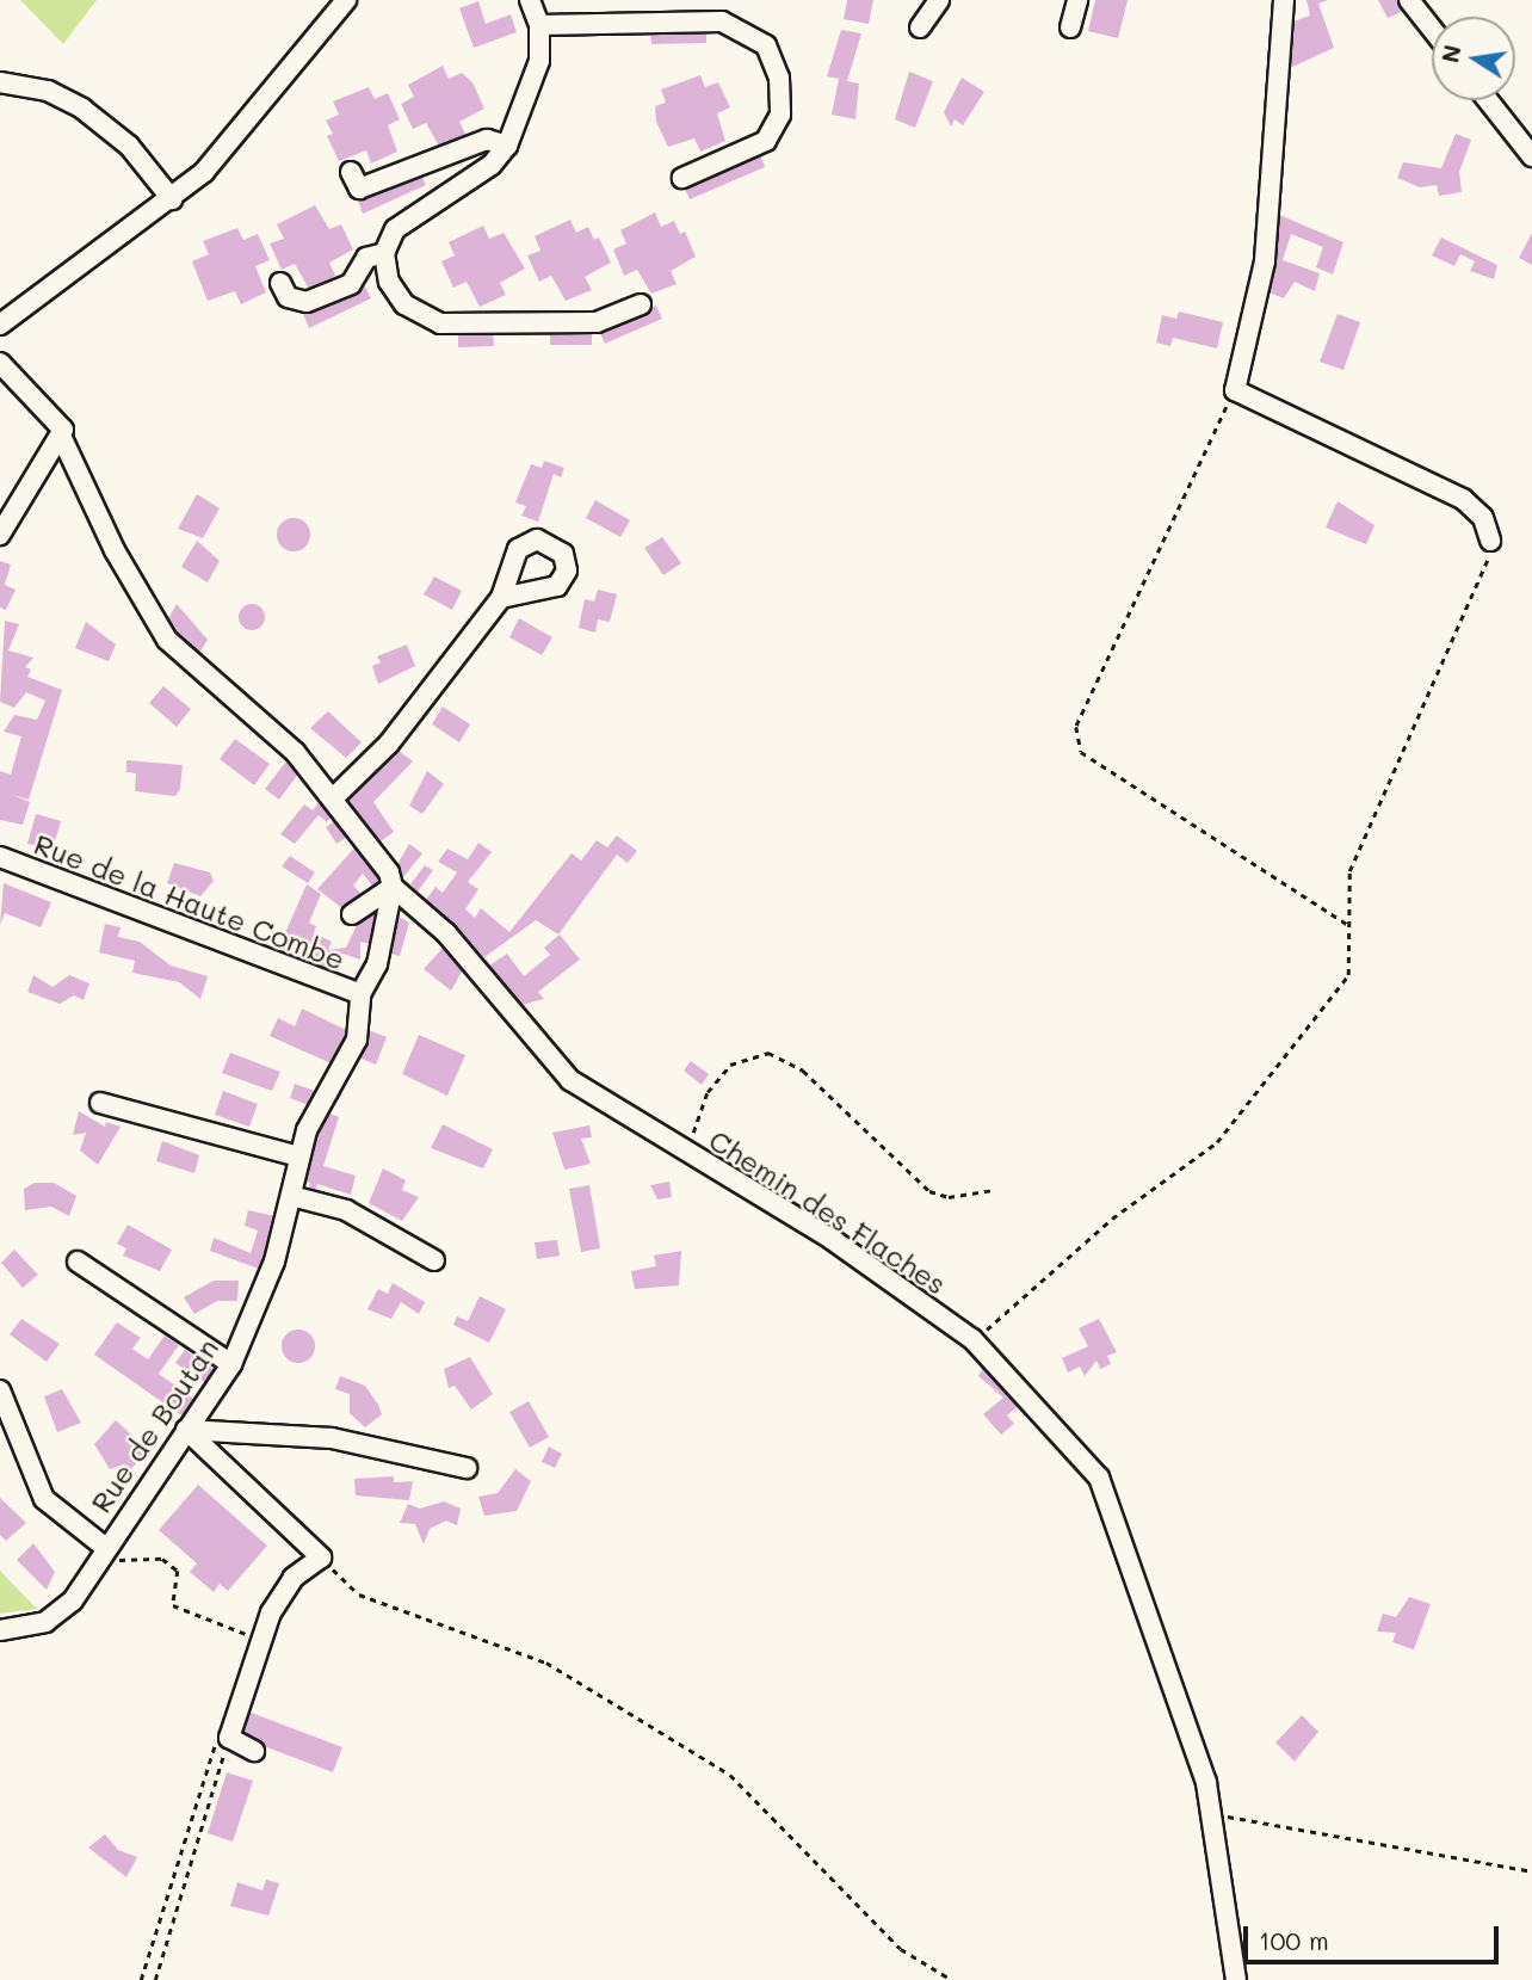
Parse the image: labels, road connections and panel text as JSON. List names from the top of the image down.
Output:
{
  "streets": {
    "street": ["Rue de la Haute Combe", "Chemin des Flaches", "Rue de Boutan"]
  },
  "crossings": [
    ["Rue de la Haute Combe", "Rue de Boutan"],
    ["Chemin des Flaches", "Rue de Boutan"]
  ],
  "scale_bar": "100 m",
  "north": "left"
}
